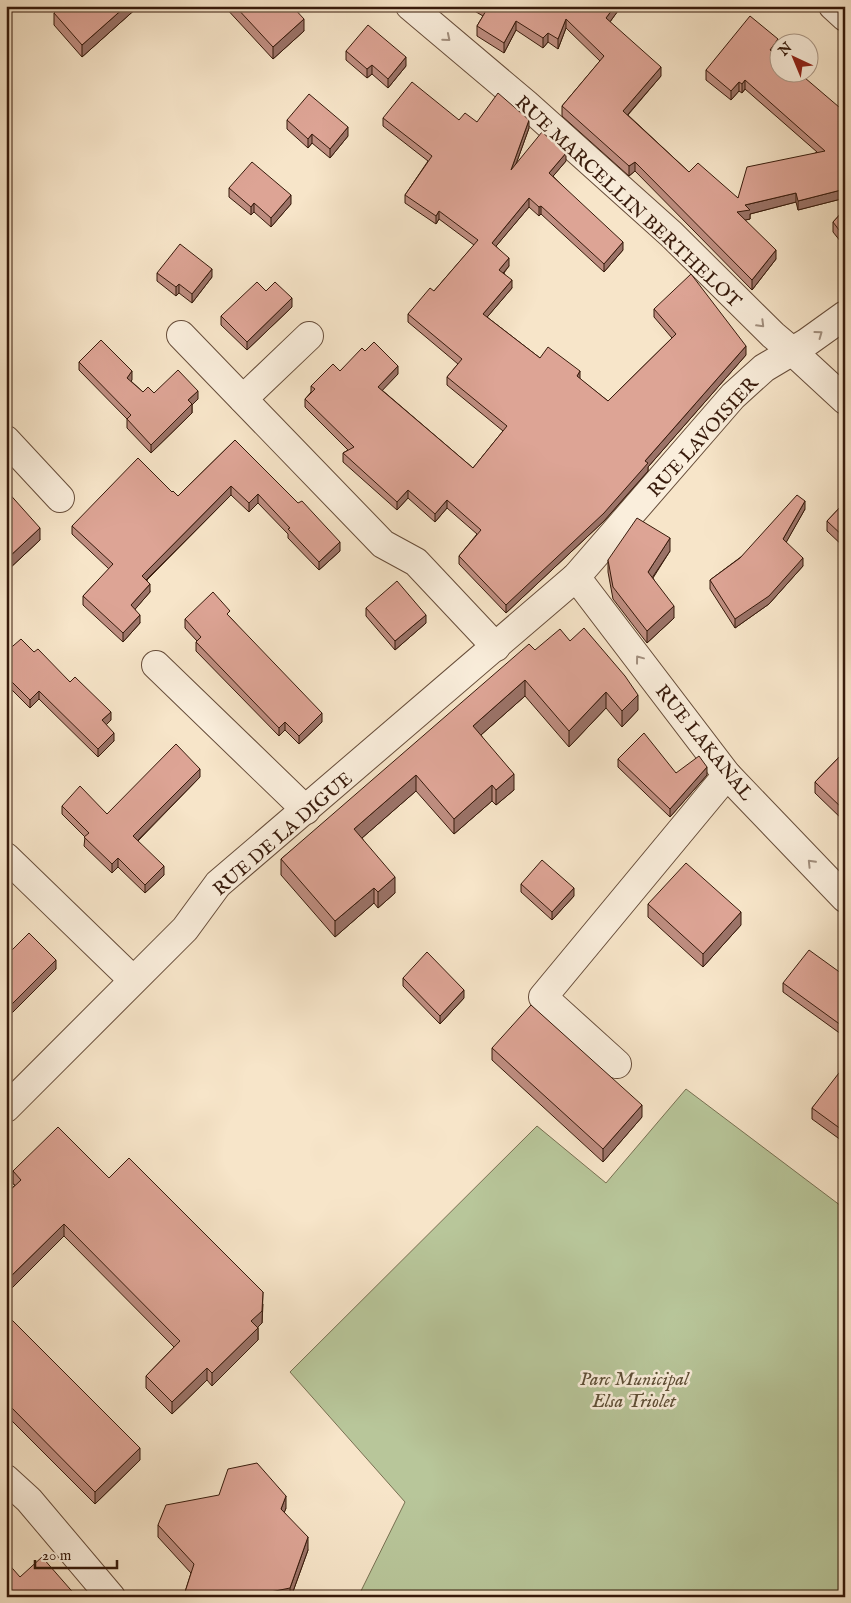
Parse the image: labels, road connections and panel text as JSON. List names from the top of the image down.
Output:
{
  "streets": {
    "street": [
      "RUE MARCELLIN BERTHELOT",
      "RUE LAVOISIER",
      "RUE LAKANAL",
      "RUE DE LA DIGUE"
    ]
  },
  "crossings": [
    ["RUE MARCELLIN BERTHELOT", "RUE LAVOISIER"],
    ["RUE LAVOISIER", "RUE LAKANAL"],
    ["RUE LAVOISIER", "RUE DE LA DIGUE"],
    ["RUE LAKANAL", "RUE DE LA DIGUE"]
  ],
  "one_way": ["RUE MARCELLIN BERTHELOT", "RUE LAKANAL"],
  "parks": ["Parc Municipal Elsa Triolet"],
  "scale_bar": "20 m",
  "north": "top left"
}
